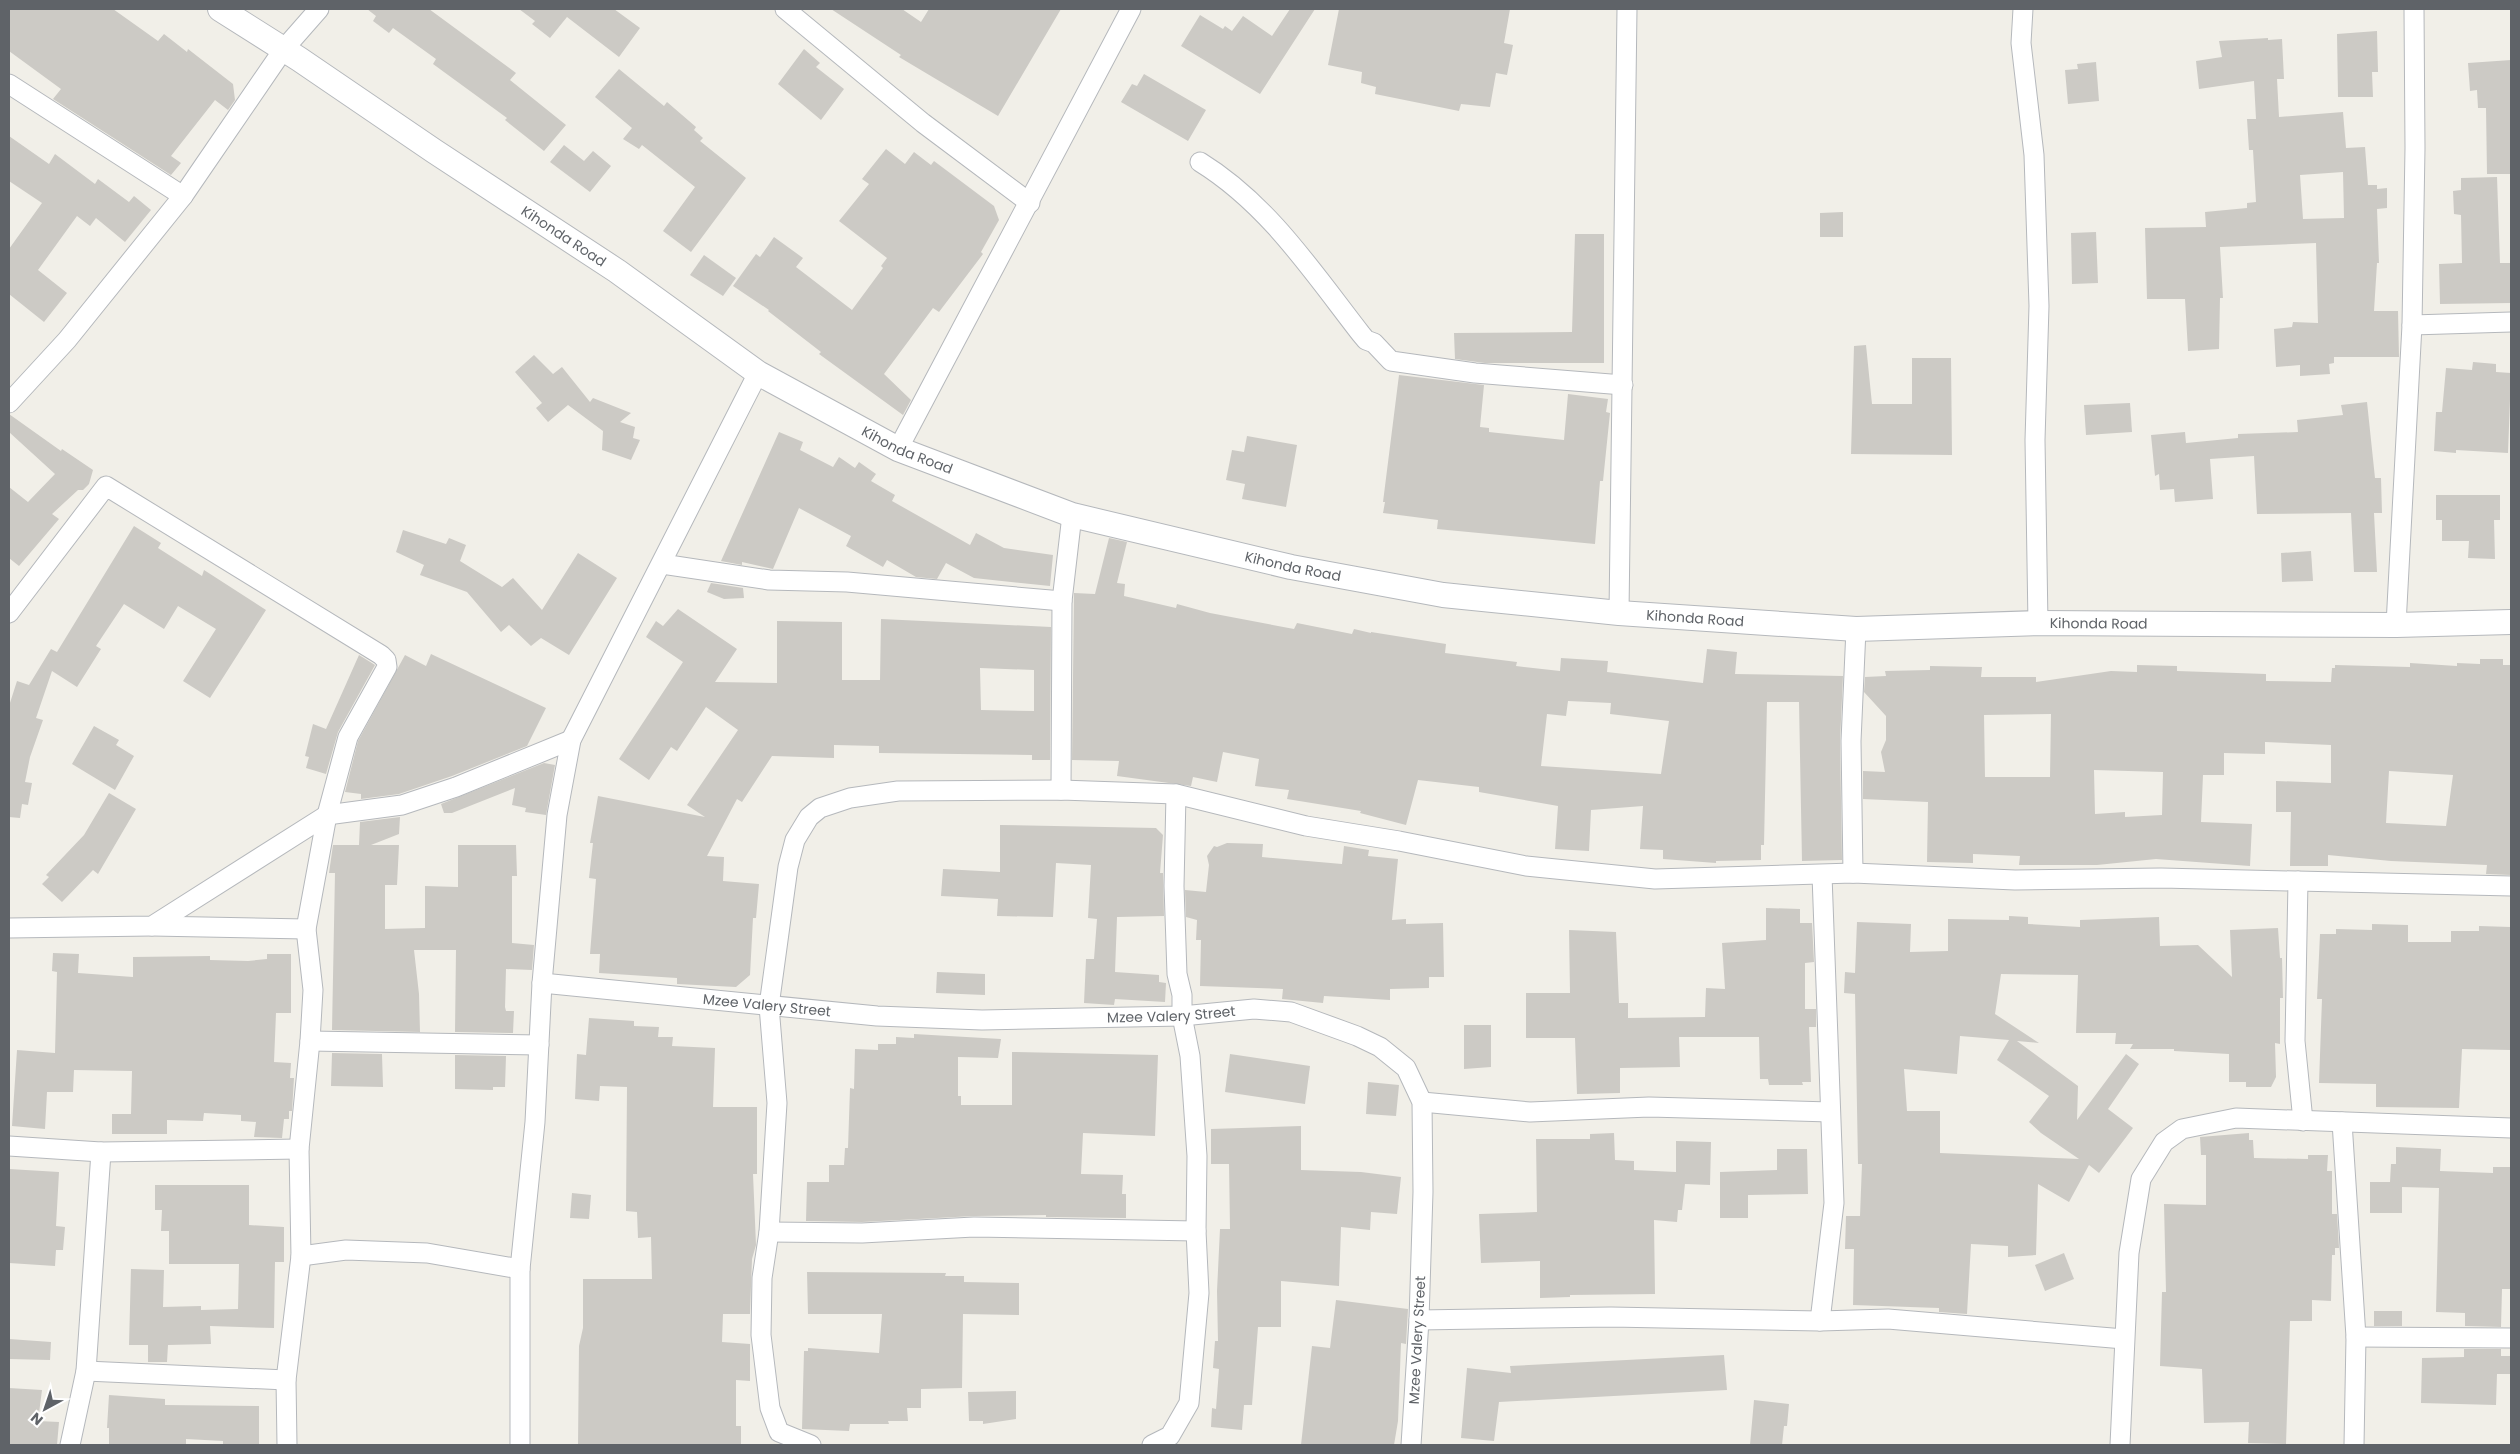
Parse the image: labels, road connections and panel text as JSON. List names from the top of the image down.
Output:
{
  "streets": {
    "street": ["Kihonda Road", "Mzee Valery Street"]
  },
  "north": "bottom left"
}
